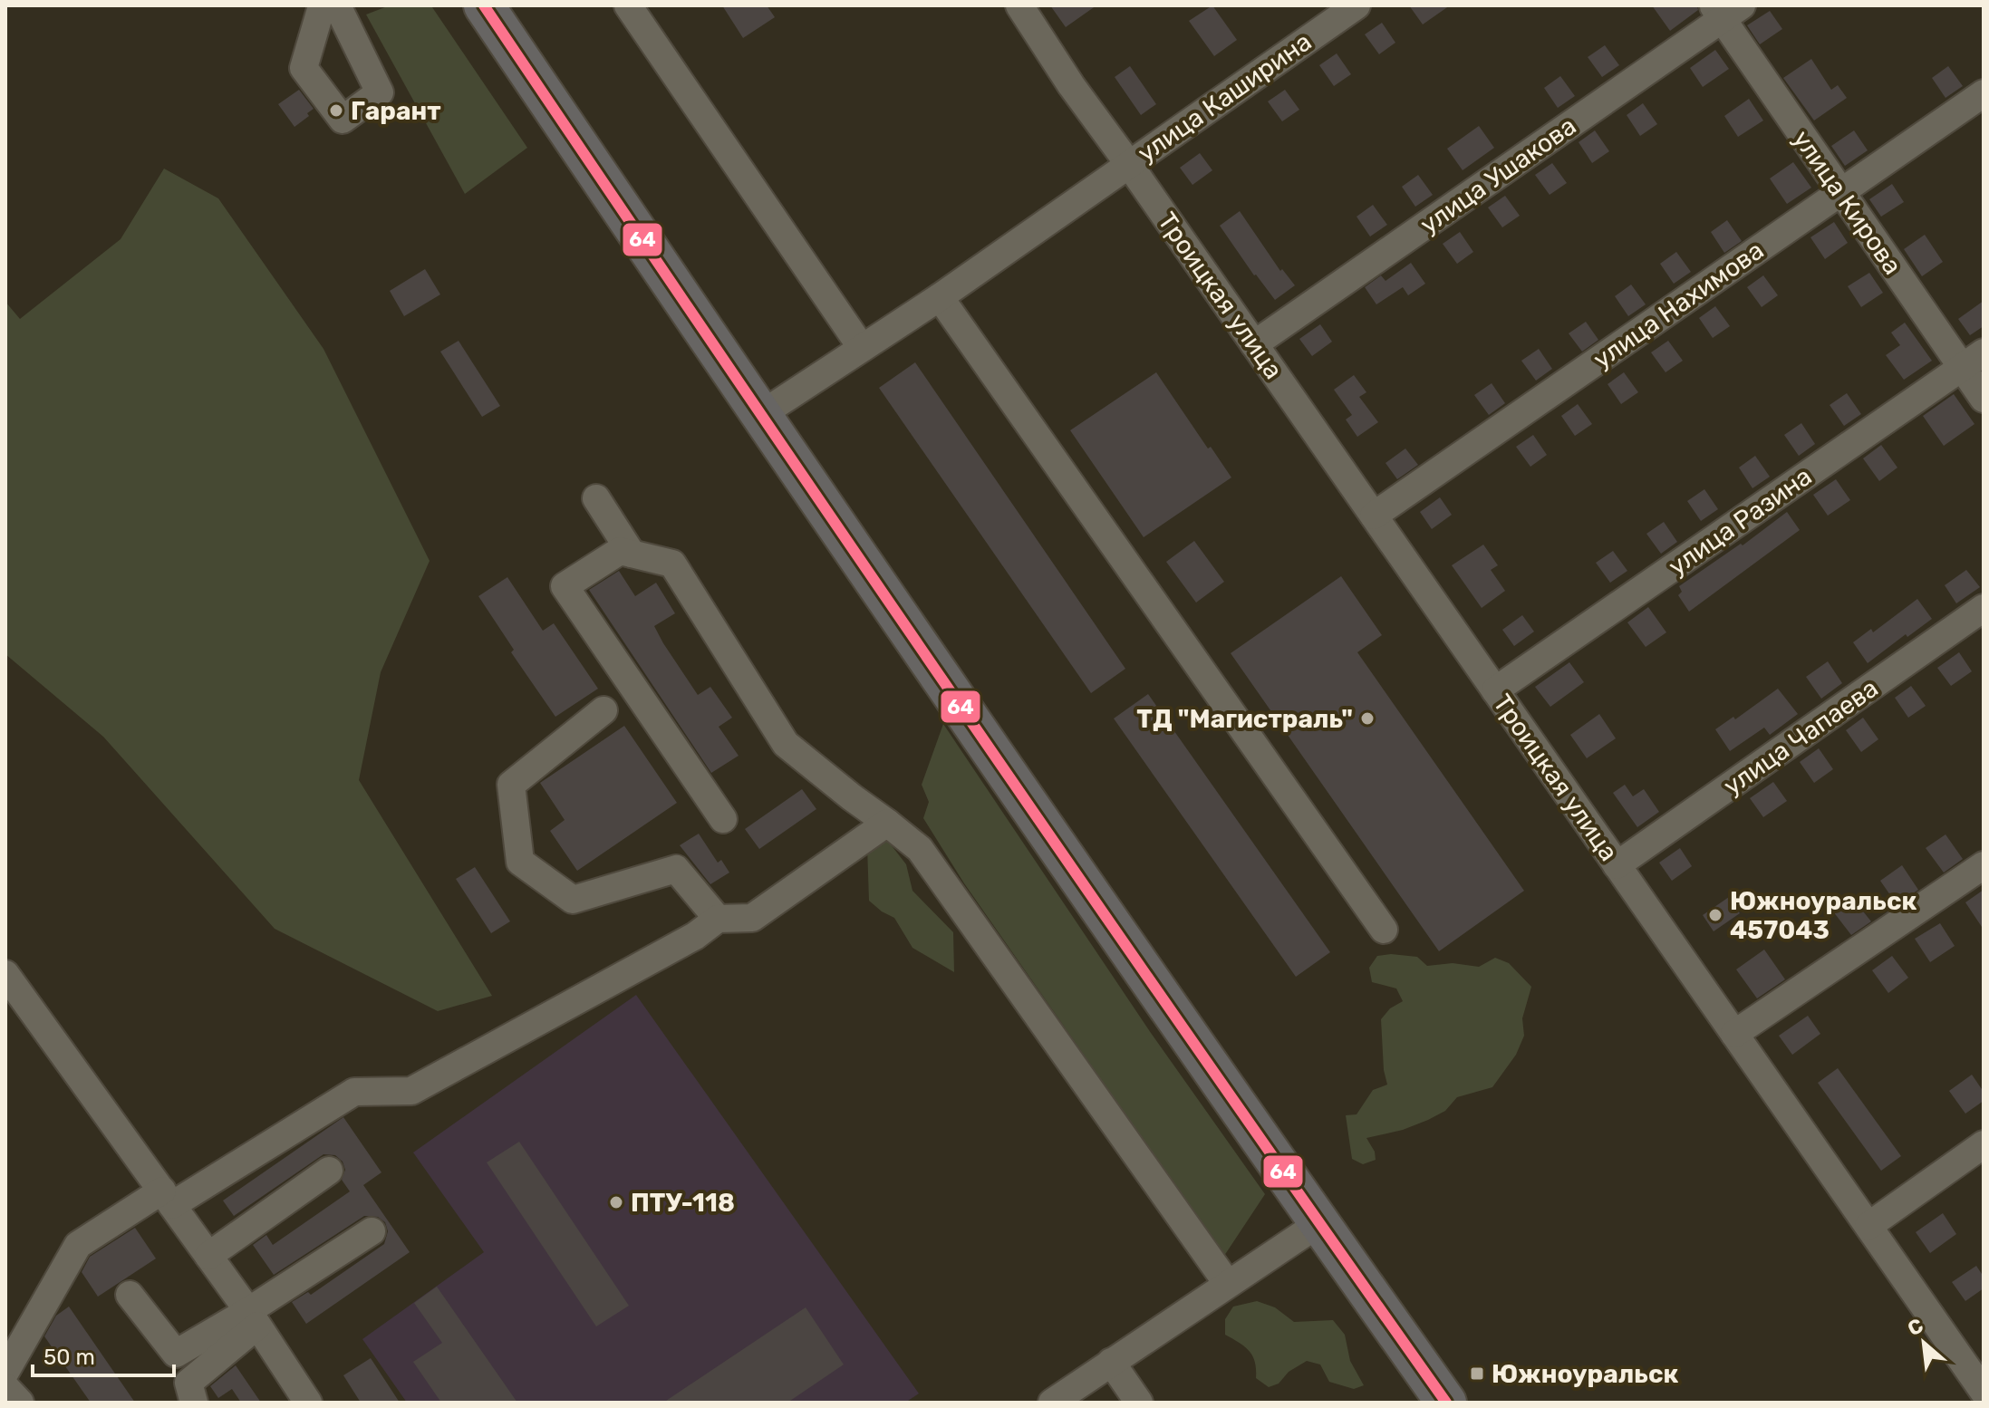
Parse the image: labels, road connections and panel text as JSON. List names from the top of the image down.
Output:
{
  "streets": {
    "street": [
      "улица Каширина",
      "улица Ушакова",
      "улица Кирова",
      "Троицкая улица",
      "улица Нахимова",
      "улица Разина",
      "улица Чапаева"
    ]
  },
  "crossings": [
    ["улица Каширина", "Троицкая улица"],
    ["улица Ушакова", "улица Кирова"],
    ["улица Ушакова", "Троицкая улица"],
    ["улица Кирова", "улица Нахимова"],
    ["улица Кирова", "улица Разина"],
    ["Троицкая улица", "улица Нахимова"],
    ["Троицкая улица", "улица Разина"],
    ["Троицкая улица", "улица Чапаева"]
  ],
  "places": {
    "other": [
      "Гарант",
      "ТД \"Магистраль\"",
      "Южноуральск 457043",
      "ПТУ-118"
    ],
    "transit": ["Южноуральск"]
  },
  "lines": ["transit line 64"],
  "scale_bar": "50 m",
  "north": "top left"
}
